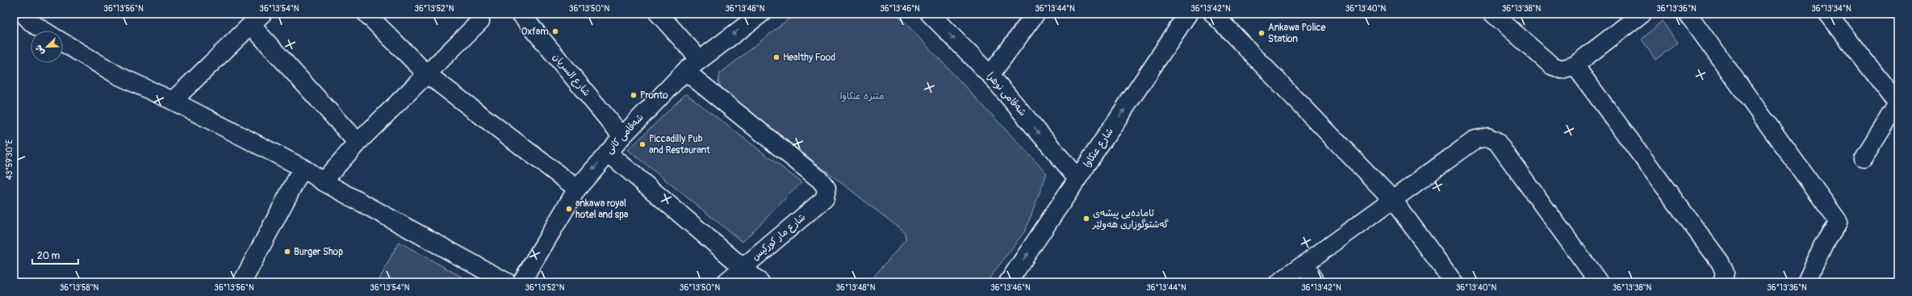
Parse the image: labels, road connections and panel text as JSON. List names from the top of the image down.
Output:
{
  "streets": {
    "street": [
      "شارع السريان",
      "شەقامی نوهرا",
      "شەقامی کانی",
      "شارع عنكاوا",
      "شارع مار كوركيس"
    ]
  },
  "crossings": [
    ["شارع السريان", "شەقامی کانی"],
    ["شەقامی نوهرا", "شارع عنكاوا"],
    ["شەقامی کانی", "شارع مار كوركيس"]
  ],
  "one_way": ["شەقامی نوهرا", "شارع عنكاوا"],
  "parks": ["متنزه عنكاوا"],
  "places": [
    "Oxfam",
    "Ankawa Police Station",
    "Healthy Food",
    "Pronto",
    "Piccadilly Pub and Restaurant",
    "ankawa royal hotel and spa",
    "ئاماده‌یی پیشه‌ی گه‌شتوگوزاری هه‌ولێر",
    "Burger Shop"
  ],
  "scale_bar": "20 m",
  "north": "bottom left",
  "coordinates": [
    "36°13'56\"N",
    "36°13'54\"N",
    "36°13'52\"N",
    "36°13'50\"N",
    "36°13'48\"N",
    "36°13'46\"N",
    "36°13'44\"N",
    "36°13'42\"N",
    "36°13'40\"N",
    "36°13'38\"N",
    "36°13'36\"N",
    "36°13'34\"N",
    "43°59'30\"E",
    "36°13'58\"N"
  ]
}
